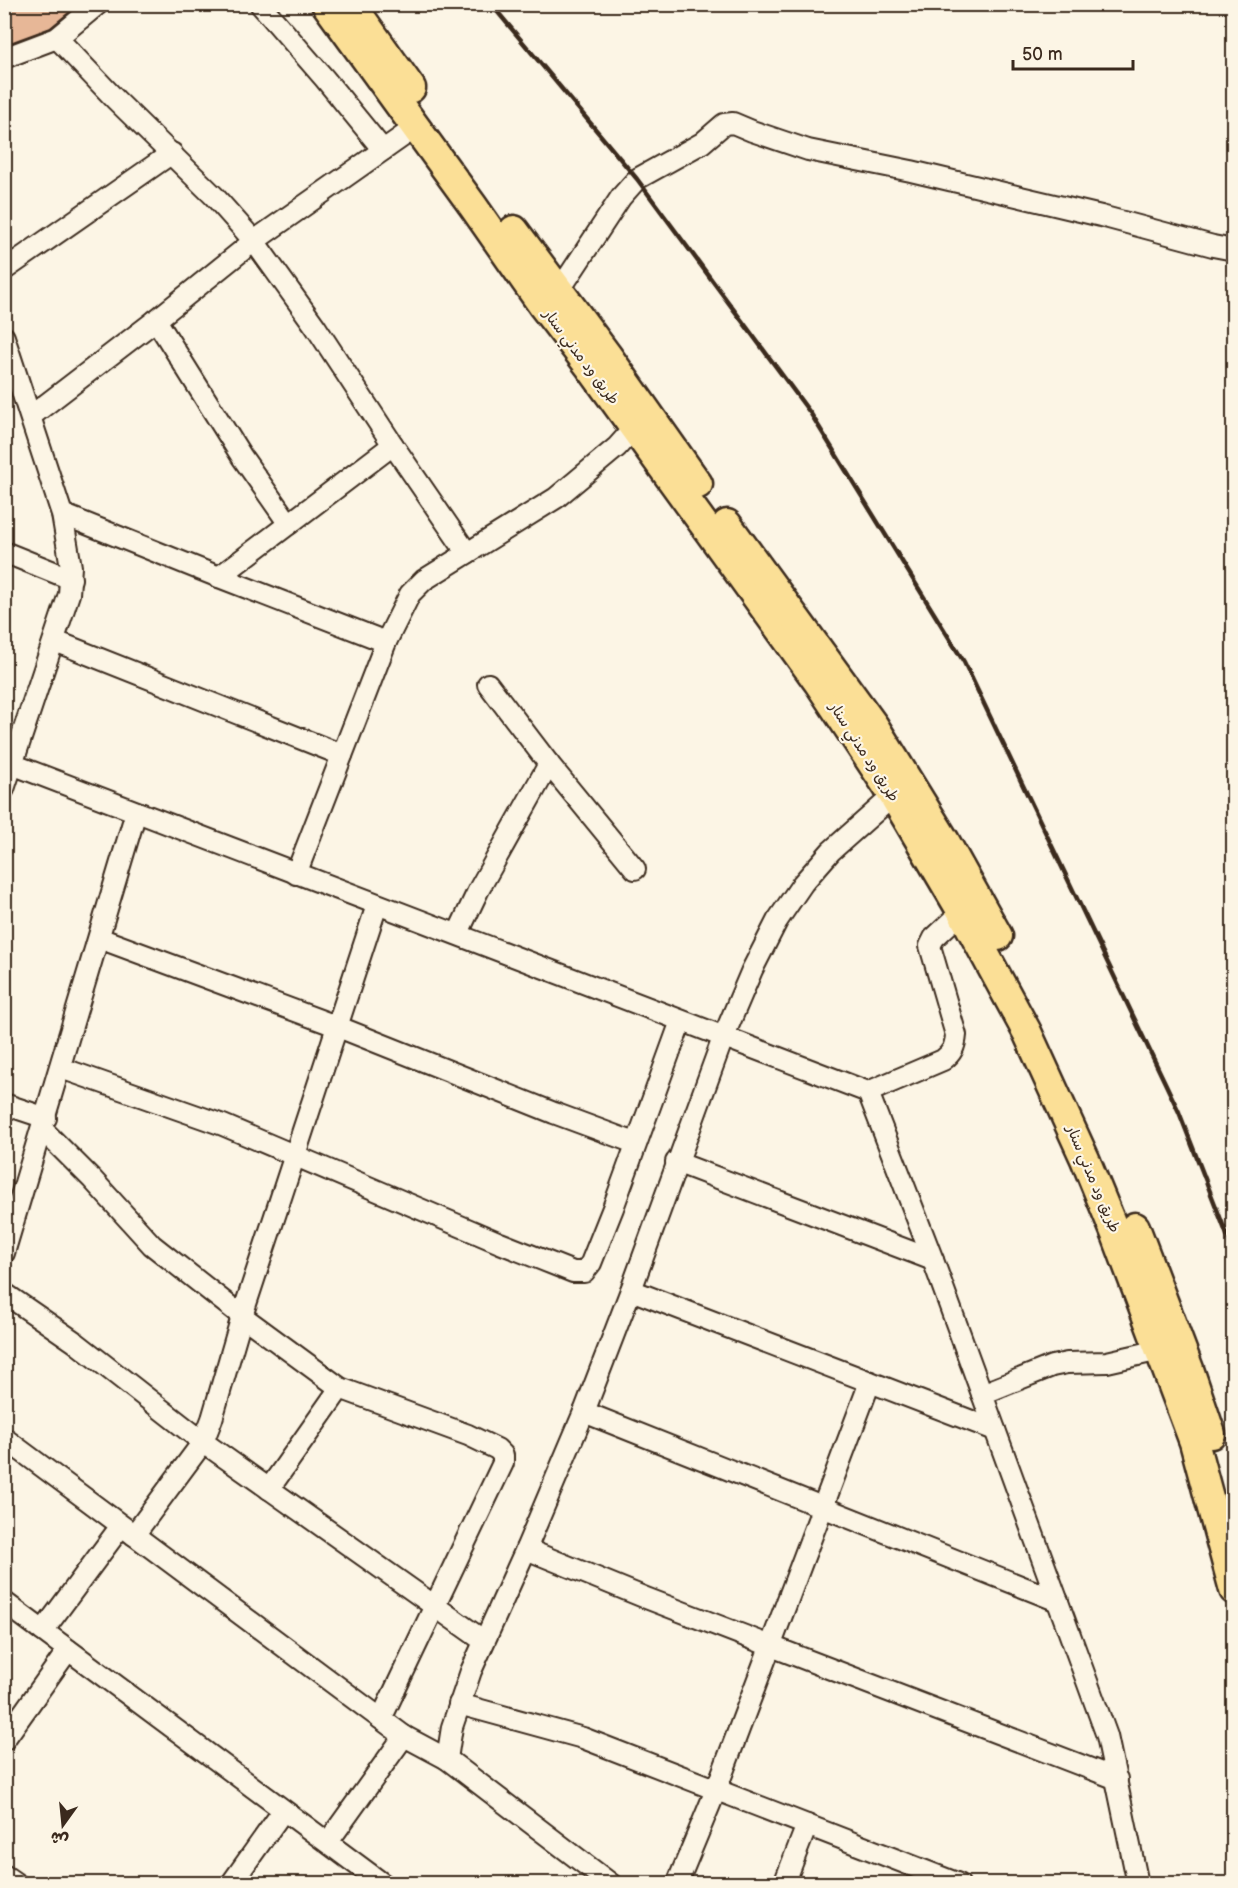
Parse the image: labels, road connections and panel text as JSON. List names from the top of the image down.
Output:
{
  "streets": {
    "highway": ["طريق ود مدني سنار"]
  },
  "scale_bar": "50 m",
  "north": "bottom"
}
